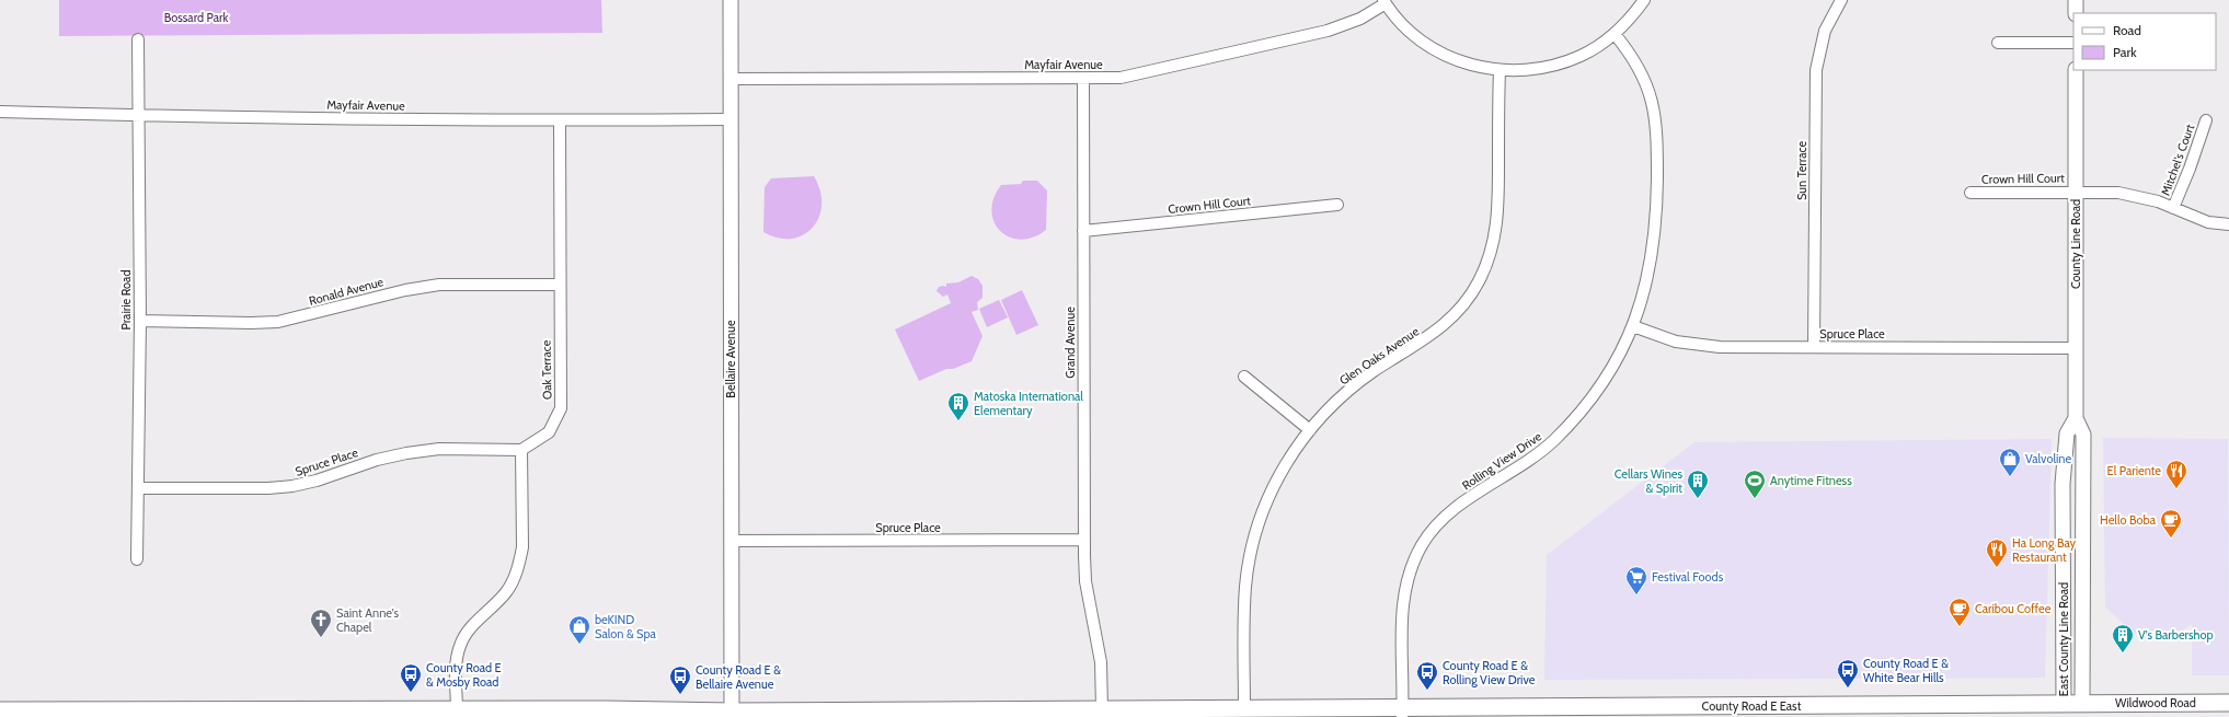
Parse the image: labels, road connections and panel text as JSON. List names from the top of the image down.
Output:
{
  "streets": {
    "main road": ["Wildwood Road", "County Road E East"],
    "street": [
      "Mayfair Avenue",
      "Mitchel's Court",
      "Sun Terrace",
      "Crown Hill Court",
      "County Line Road",
      "Ronald Avenue",
      "Prairie Road",
      "Spruce Place",
      "Grand Avenue",
      "Glen Oaks Avenue",
      "Bellaire Avenue",
      "Oak Terrace",
      "Rolling View Drive",
      "East County Line Road"
    ]
  },
  "crossings": [
    ["Mayfair Avenue", "Prairie Road"],
    ["Mayfair Avenue", "Grand Avenue"],
    ["Mayfair Avenue", "Bellaire Avenue"],
    ["Mayfair Avenue", "Oak Terrace"],
    ["Mitchel's Court", "Crown Hill Court"],
    ["Sun Terrace", "Spruce Place"],
    ["Crown Hill Court", "County Line Road"],
    ["Crown Hill Court", "Grand Avenue"],
    ["County Line Road", "Spruce Place"],
    ["County Line Road", "East County Line Road"],
    ["Ronald Avenue", "Prairie Road"],
    ["Ronald Avenue", "Oak Terrace"],
    ["Prairie Road", "Spruce Place"],
    ["Spruce Place", "Grand Avenue"],
    ["Spruce Place", "Bellaire Avenue"],
    ["Spruce Place", "Oak Terrace"],
    ["Spruce Place", "Rolling View Drive"],
    ["Grand Avenue", "County Road E East"],
    ["Glen Oaks Avenue", "County Road E East"],
    ["Bellaire Avenue", "County Road E East"],
    ["Rolling View Drive", "County Road E East"],
    ["East County Line Road", "Wildwood Road"],
    ["East County Line Road", "County Road E East"],
    ["Wildwood Road", "County Road E East"]
  ],
  "parks": ["Bossard Park"],
  "places": {
    "building": ["Matoska International Elementary", "Cellars Wines & Spirit", "V's Barbershop"],
    "shop": ["Valvoline", "beKIND Salon & Spa"],
    "restaurant": ["El Pariente", "Ha Long Bay Restaurant"],
    "sports": ["Anytime Fitness"],
    "cafe": ["Hello Boba", "Caribou Coffee"],
    "supermarket": ["Festival Foods"],
    "church": ["Saint Anne's Chapel"],
    "bus stop": [
      "County Road E & White Bear Hills",
      "County Road E & Rolling View Drive",
      "County Road E & Mosby Road",
      "County Road E & Bellaire Avenue"
    ]
  },
  "legend": ["Road", "Park"]
}
